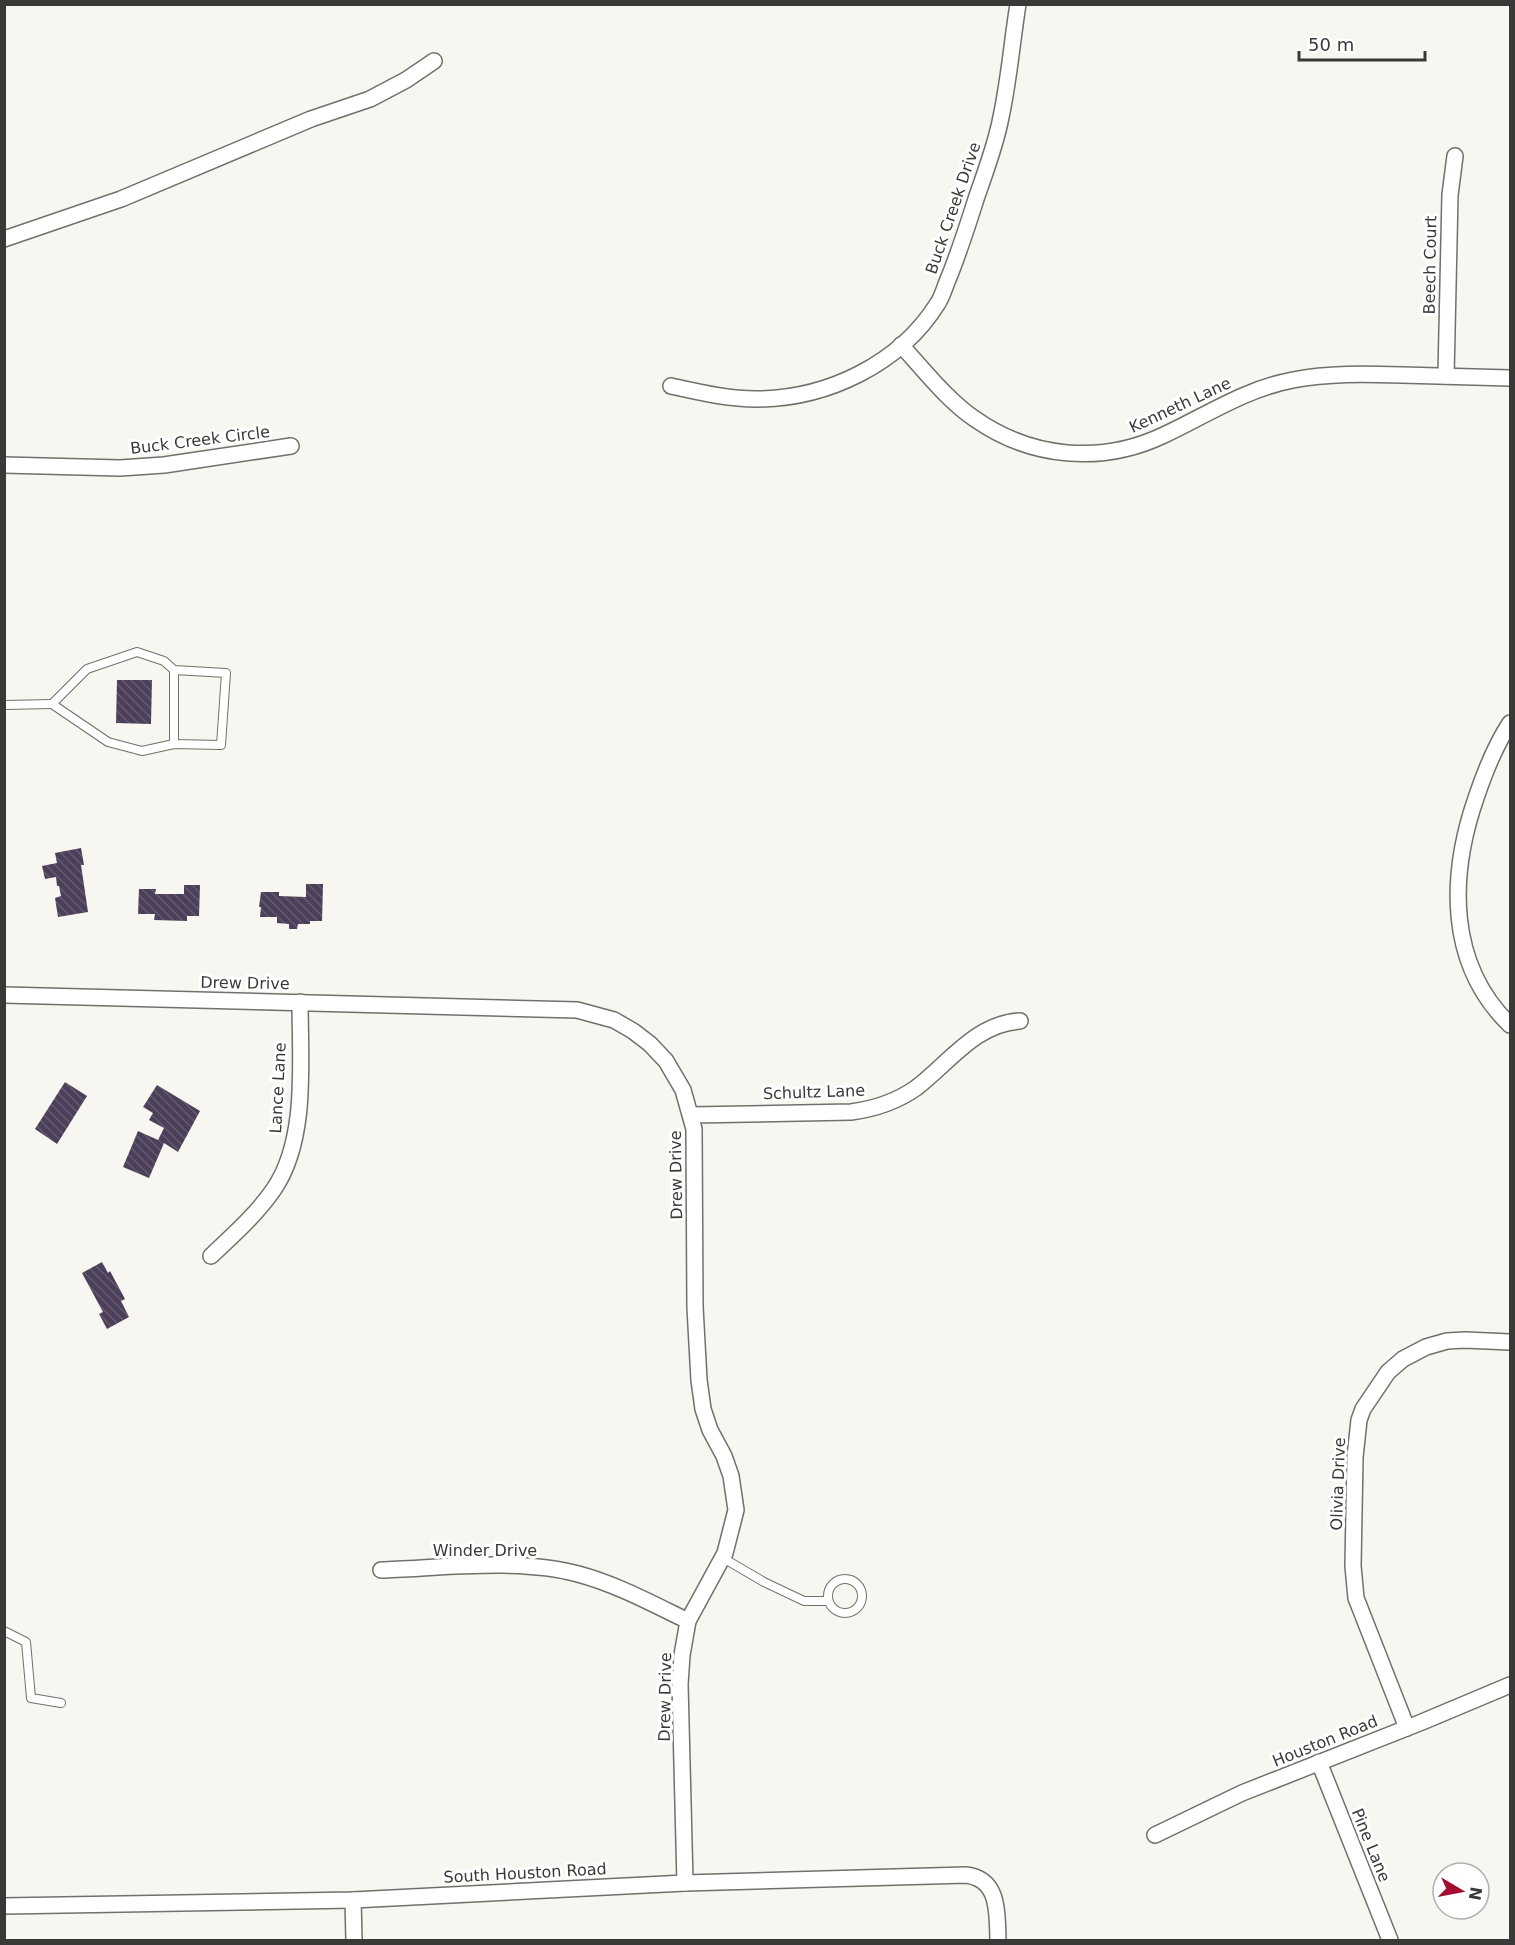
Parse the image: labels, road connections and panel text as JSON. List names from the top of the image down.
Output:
{
  "streets": {
    "street": [
      "Buck Creek Drive",
      "Beech Court",
      "Kenneth Lane",
      "Buck Creek Circle",
      "Drew Drive",
      "Lance Lane",
      "Schultz Lane",
      "Olivia Drive",
      "Winder Drive",
      "Houston Road",
      "Pine Lane",
      "South Houston Road"
    ]
  },
  "crossings": [
    ["Buck Creek Drive", "Kenneth Lane"],
    ["Beech Court", "Kenneth Lane"],
    ["Drew Drive", "Lance Lane"],
    ["Drew Drive", "Schultz Lane"],
    ["Drew Drive", "Winder Drive"],
    ["Drew Drive", "South Houston Road"],
    ["Olivia Drive", "Houston Road"],
    ["Houston Road", "Pine Lane"]
  ],
  "scale_bar": "50 m",
  "north": "right"
}
